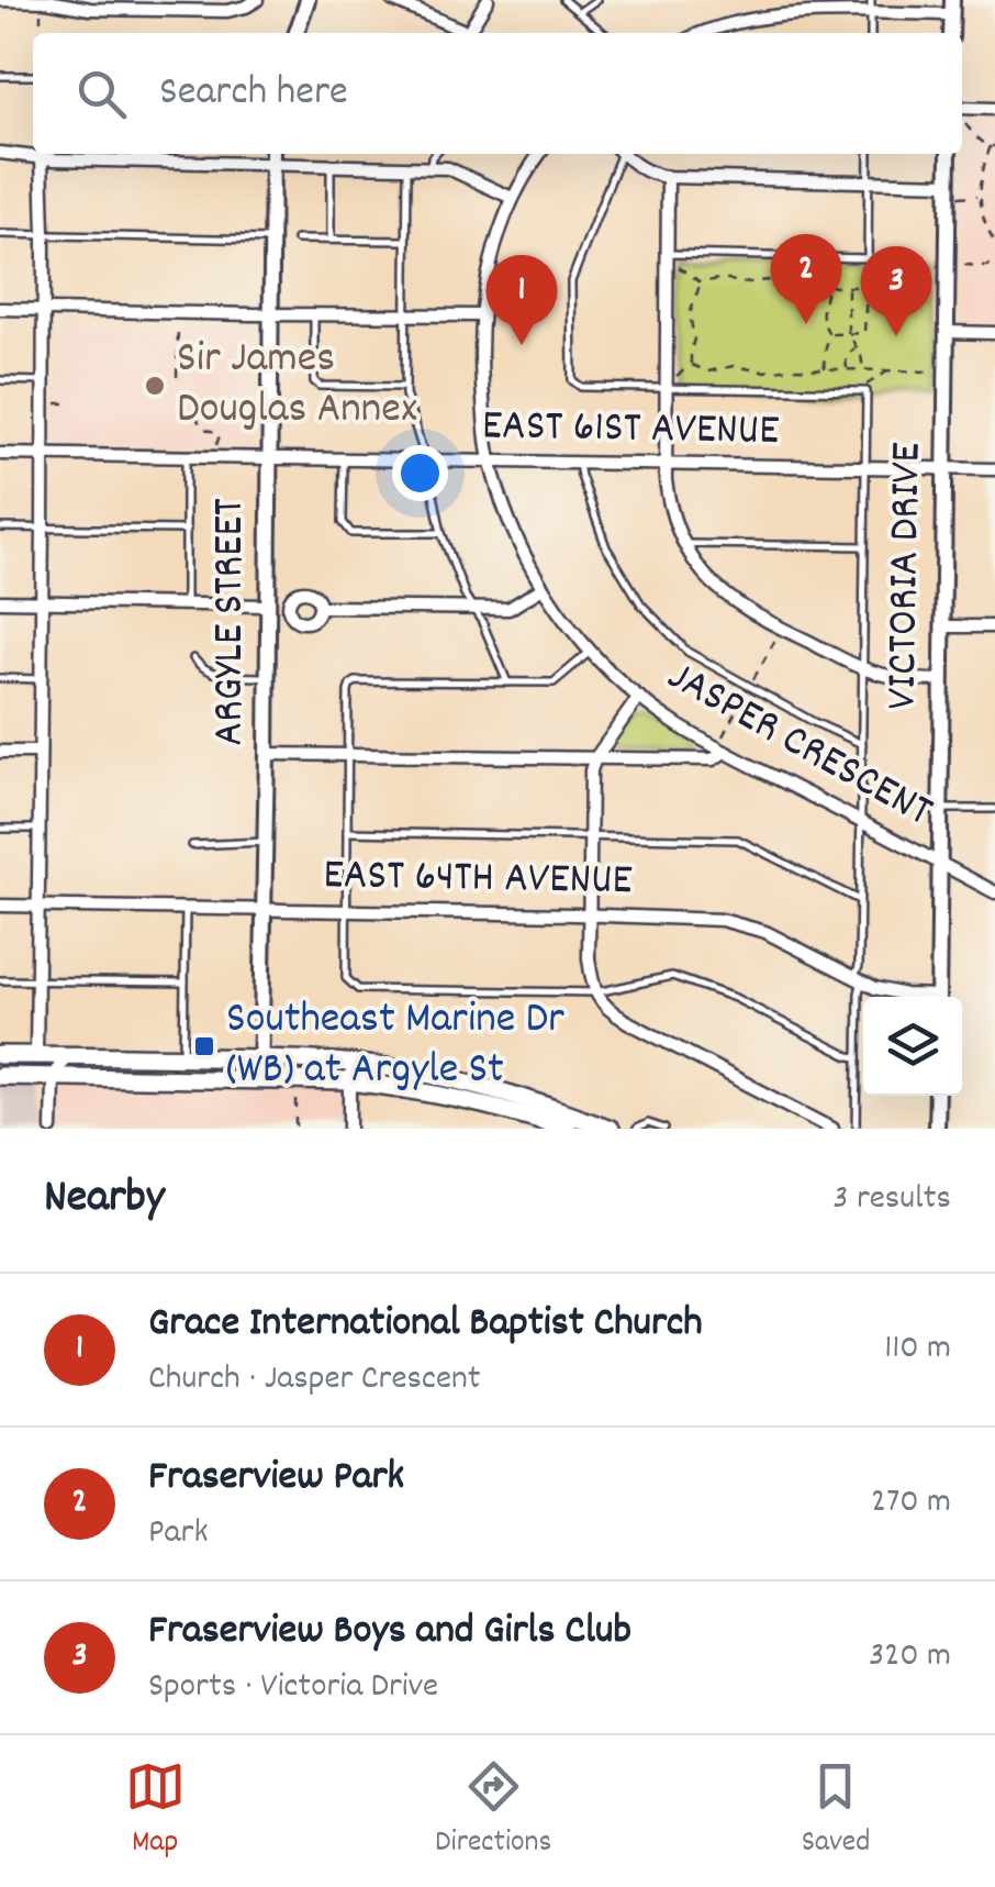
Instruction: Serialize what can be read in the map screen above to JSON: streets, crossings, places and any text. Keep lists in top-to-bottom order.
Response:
{
  "streets": {
    "street": [
      "EAST 61ST AVENUE",
      "VICTORIA DRIVE",
      "ARGYLE STREET",
      "JASPER CRESCENT",
      "EAST 64TH AVENUE"
    ]
  },
  "crossings": [
    ["EAST 61ST AVENUE", "VICTORIA DRIVE"],
    ["EAST 61ST AVENUE", "ARGYLE STREET"],
    ["EAST 61ST AVENUE", "JASPER CRESCENT"],
    ["VICTORIA DRIVE", "JASPER CRESCENT"],
    ["ARGYLE STREET", "EAST 64TH AVENUE"]
  ],
  "places": {
    "other": ["Sir James Douglas Annex"],
    "transit": ["Southeast Marine Dr (WB) at Argyle St"]
  },
  "page": {
    "search": "Search here",
    "pins": ["2", "3", "1"],
    "heading": ["Nearby", "3 results"],
    "list": [
      {
        "mark": "1",
        "name": "Grace International Baptist Church",
        "note": "Church · Jasper Crescent",
        "value": "110 m"
      },
      {
        "mark": "2",
        "name": "Fraserview Park",
        "note": "Park",
        "value": "270 m"
      },
      {
        "mark": "3",
        "name": "Fraserview Boys and Girls Club",
        "note": "Sports · Victoria Drive",
        "value": "320 m"
      }
    ],
    "nav": ["Map", "Directions", "Saved"]
  }
}
